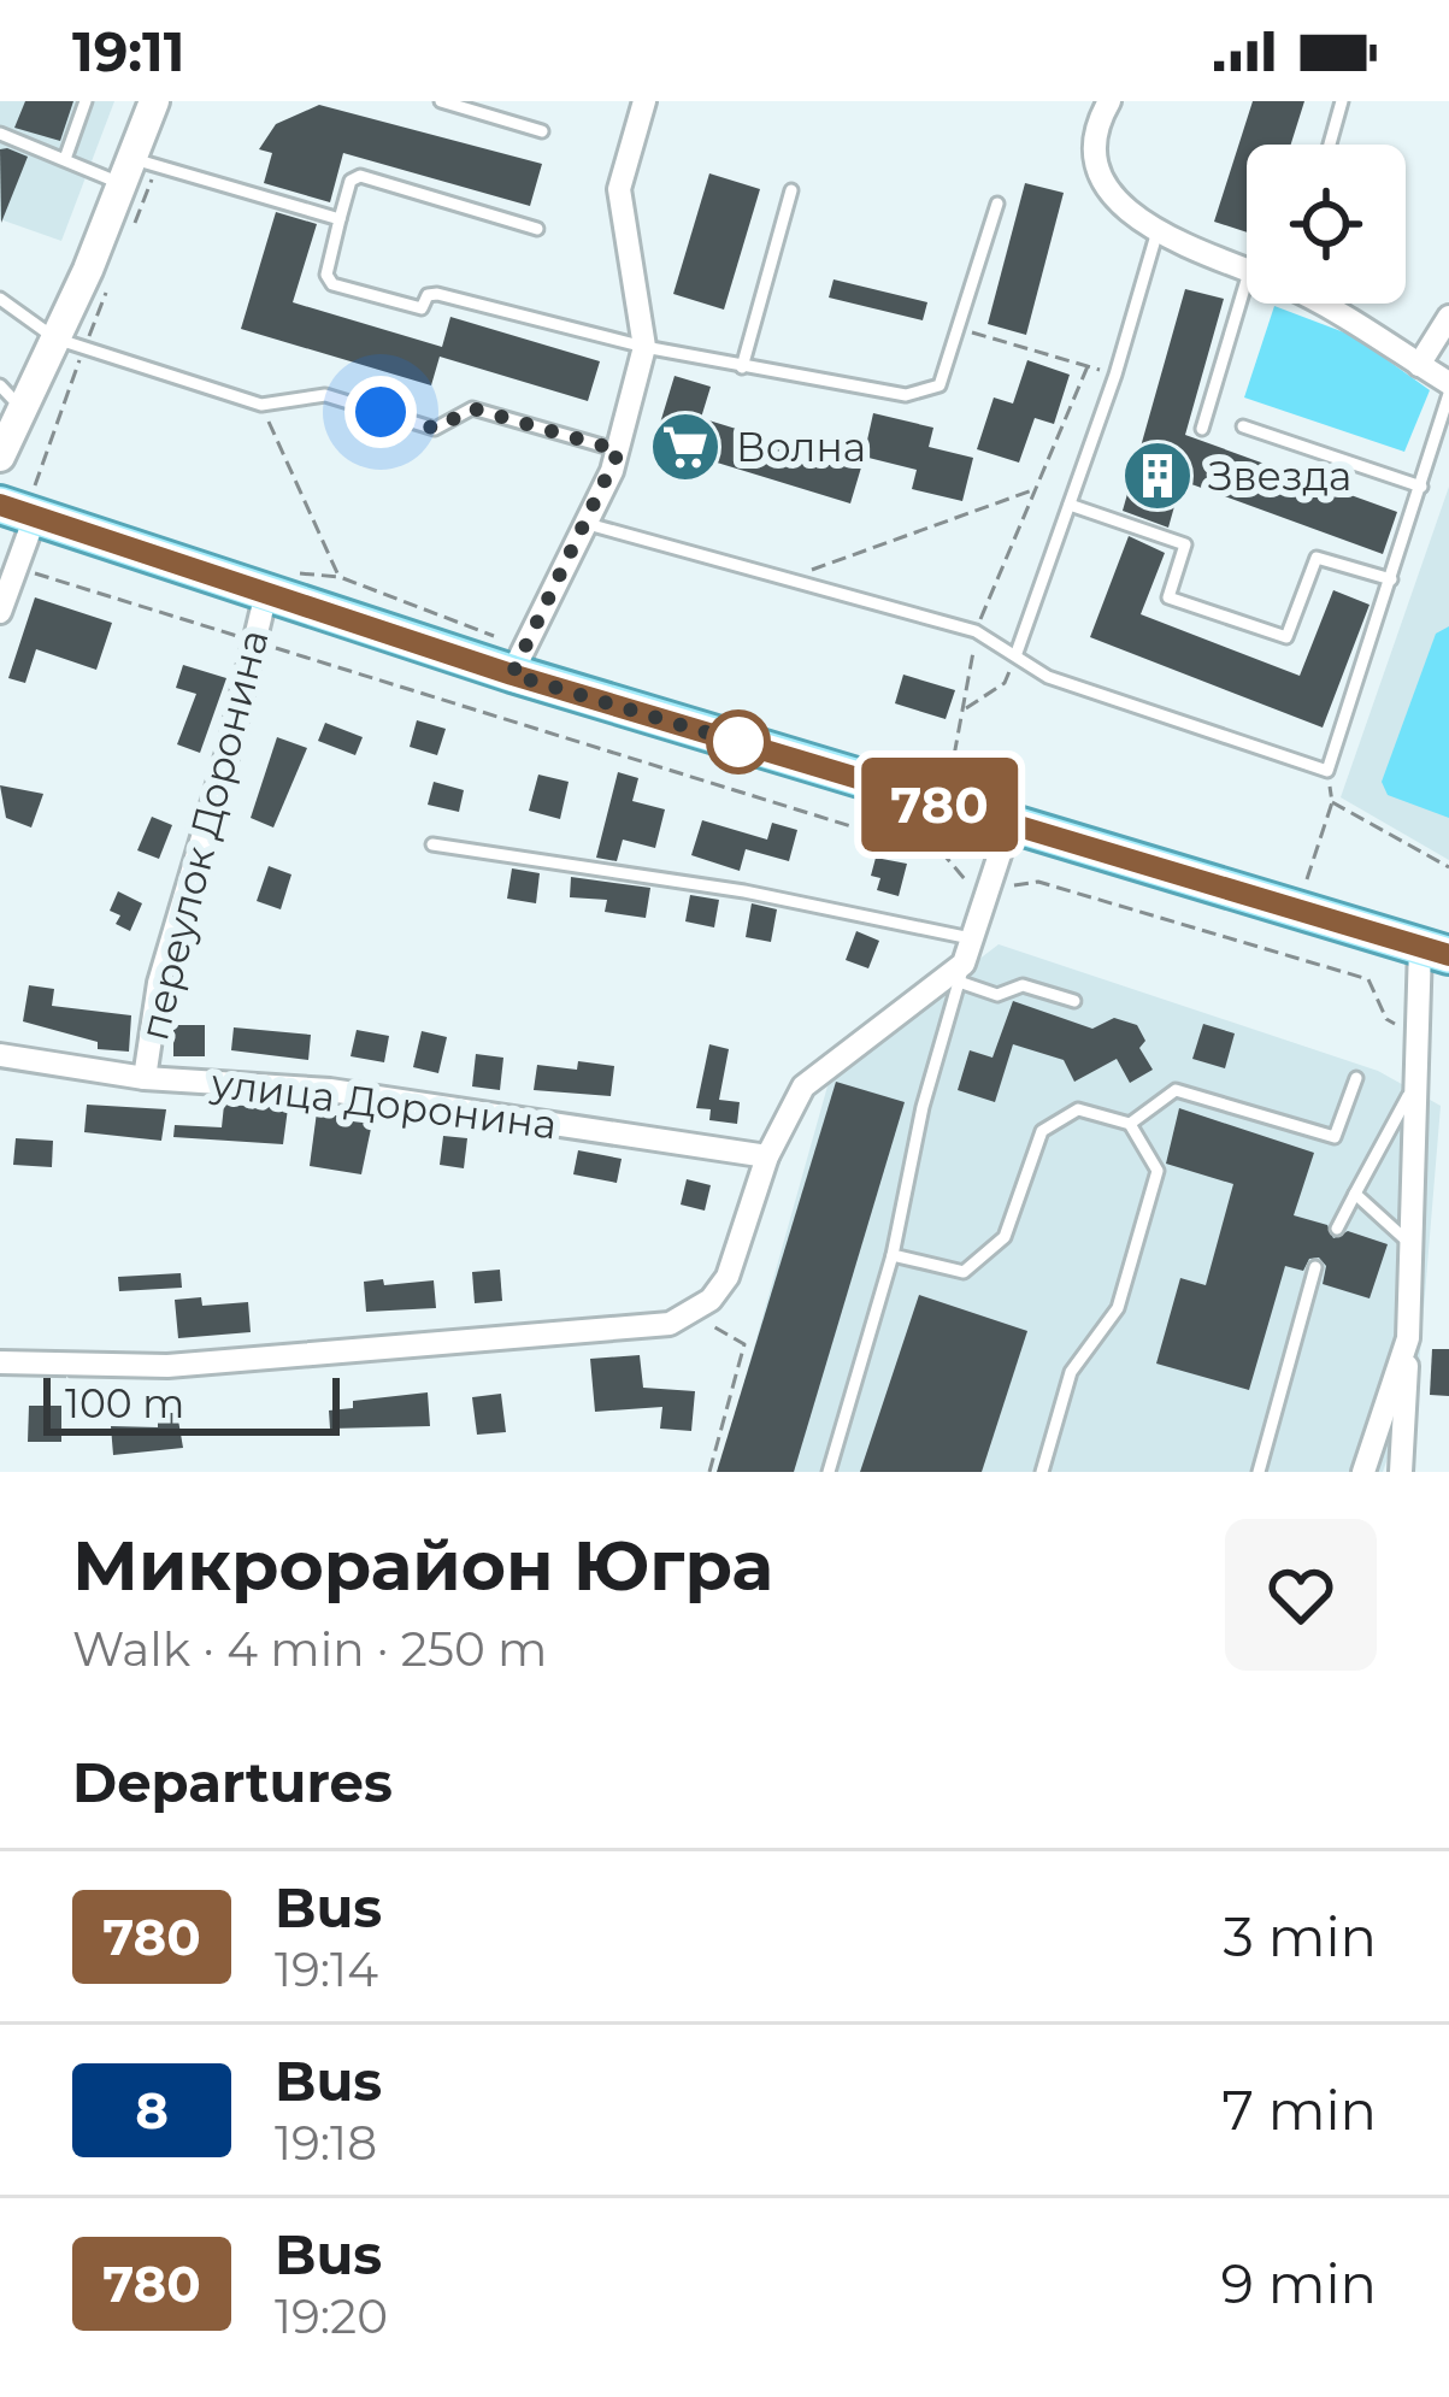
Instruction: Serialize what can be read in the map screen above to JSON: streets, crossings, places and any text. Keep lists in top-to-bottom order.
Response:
{
  "streets": {
    "street": ["переулок Доронина", "улица Доронина"]
  },
  "crossings": [
    ["переулок Доронина", "улица Доронина"]
  ],
  "places": {
    "supermarket": ["Волна"],
    "building": ["Звезда"]
  },
  "lines": ["bus line 780"],
  "scale_bar": "100 m",
  "page": {
    "status": "19:11",
    "on_map": "780",
    "scale": "100 m",
    "heading": [
      ["Микрорайон Югра", "Walk · 4 min · 250 m"],
      "Departures"
    ],
    "list": [
      {
        "mark": "780",
        "name": "Bus",
        "note": "19:14",
        "value": "3 min"
      },
      {
        "mark": "8",
        "name": "Bus",
        "note": "19:18",
        "value": "7 min"
      },
      {
        "mark": "780",
        "name": "Bus",
        "note": "19:20",
        "value": "9 min"
      }
    ]
  }
}
